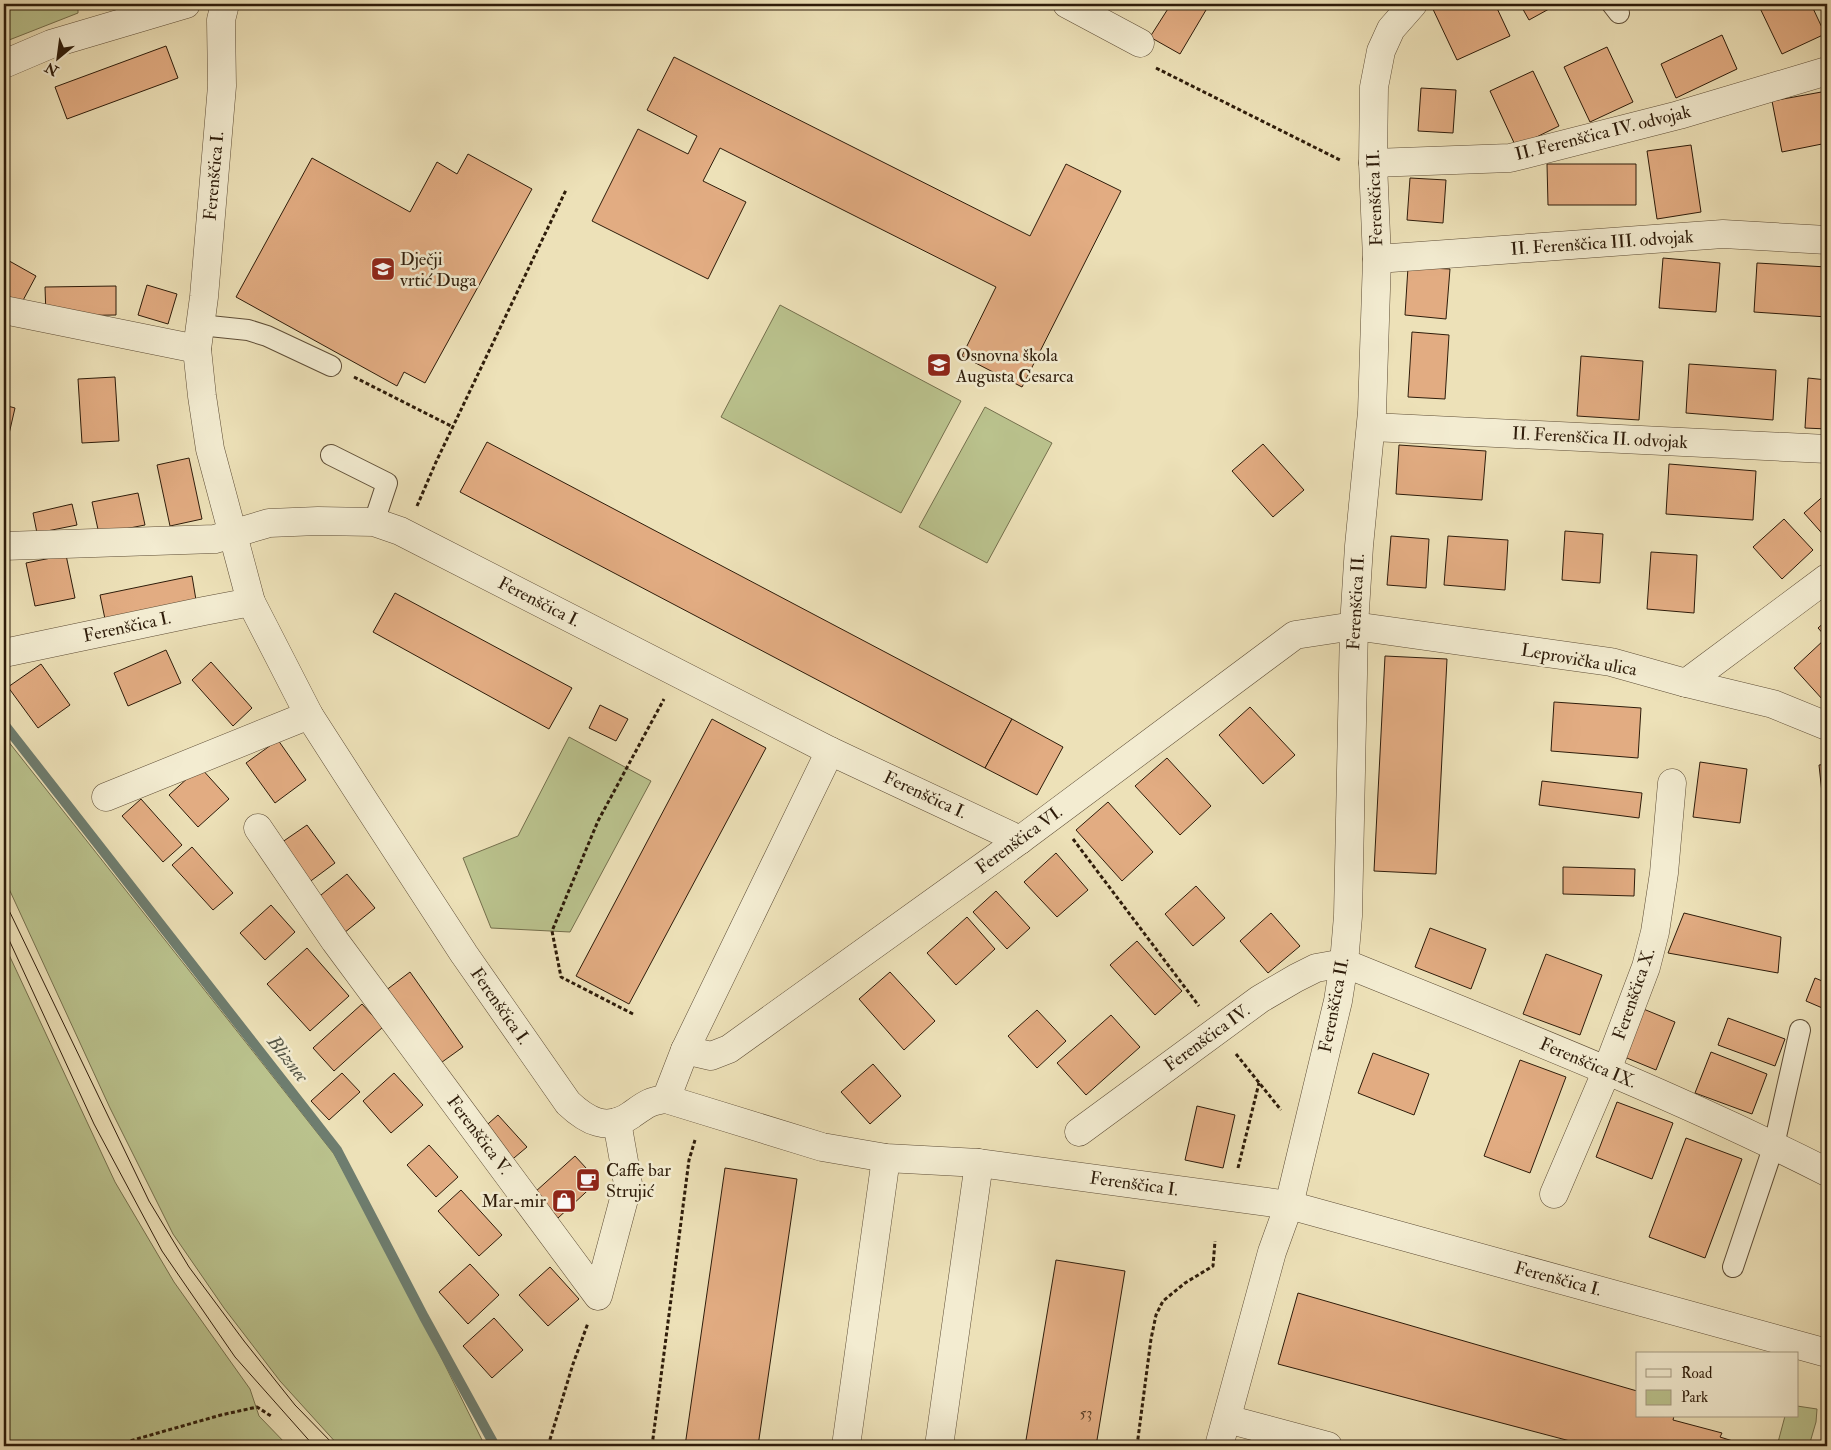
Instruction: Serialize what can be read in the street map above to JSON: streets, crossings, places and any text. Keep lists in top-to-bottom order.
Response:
{
  "streets": {
    "street": [
      "II. Ferenščica IV. odvojak",
      "Ferenščica I.",
      "Ferenščica II.",
      "II. Ferenščica III. odvojak",
      "II. Ferenščica II. odvojak",
      "Leprovička ulica",
      "Ferenščica VI.",
      "Ferenščica X.",
      "Ferenščica IV.",
      "Ferenščica IX.",
      "Ferenščica V."
    ]
  },
  "crossings": [
    ["II. Ferenščica IV. odvojak", "Ferenščica II."],
    ["Ferenščica I.", "Ferenščica II."],
    ["Ferenščica I.", "Ferenščica VI."],
    ["Ferenščica II.", "II. Ferenščica III. odvojak"],
    ["Ferenščica II.", "II. Ferenščica II. odvojak"],
    ["Ferenščica II.", "Leprovička ulica"],
    ["Ferenščica II.", "Ferenščica VI."],
    ["Ferenščica II.", "Ferenščica IV."],
    ["Ferenščica II.", "Ferenščica IX."],
    ["Leprovička ulica", "Ferenščica VI."],
    ["Ferenščica X.", "Ferenščica IX."],
    ["Ferenščica IV.", "Ferenščica IX."]
  ],
  "water": ["Bliznec"],
  "places": {
    "school or university": ["Dječji vrtić Duga", "Osnovna škola Augusta Cesarca"],
    "cafe": ["Caffe bar Strujić"],
    "shop": ["Mar-mir"]
  },
  "house_numbers": ["53"],
  "legend": ["Road", "Park"],
  "north": "bottom left"
}
